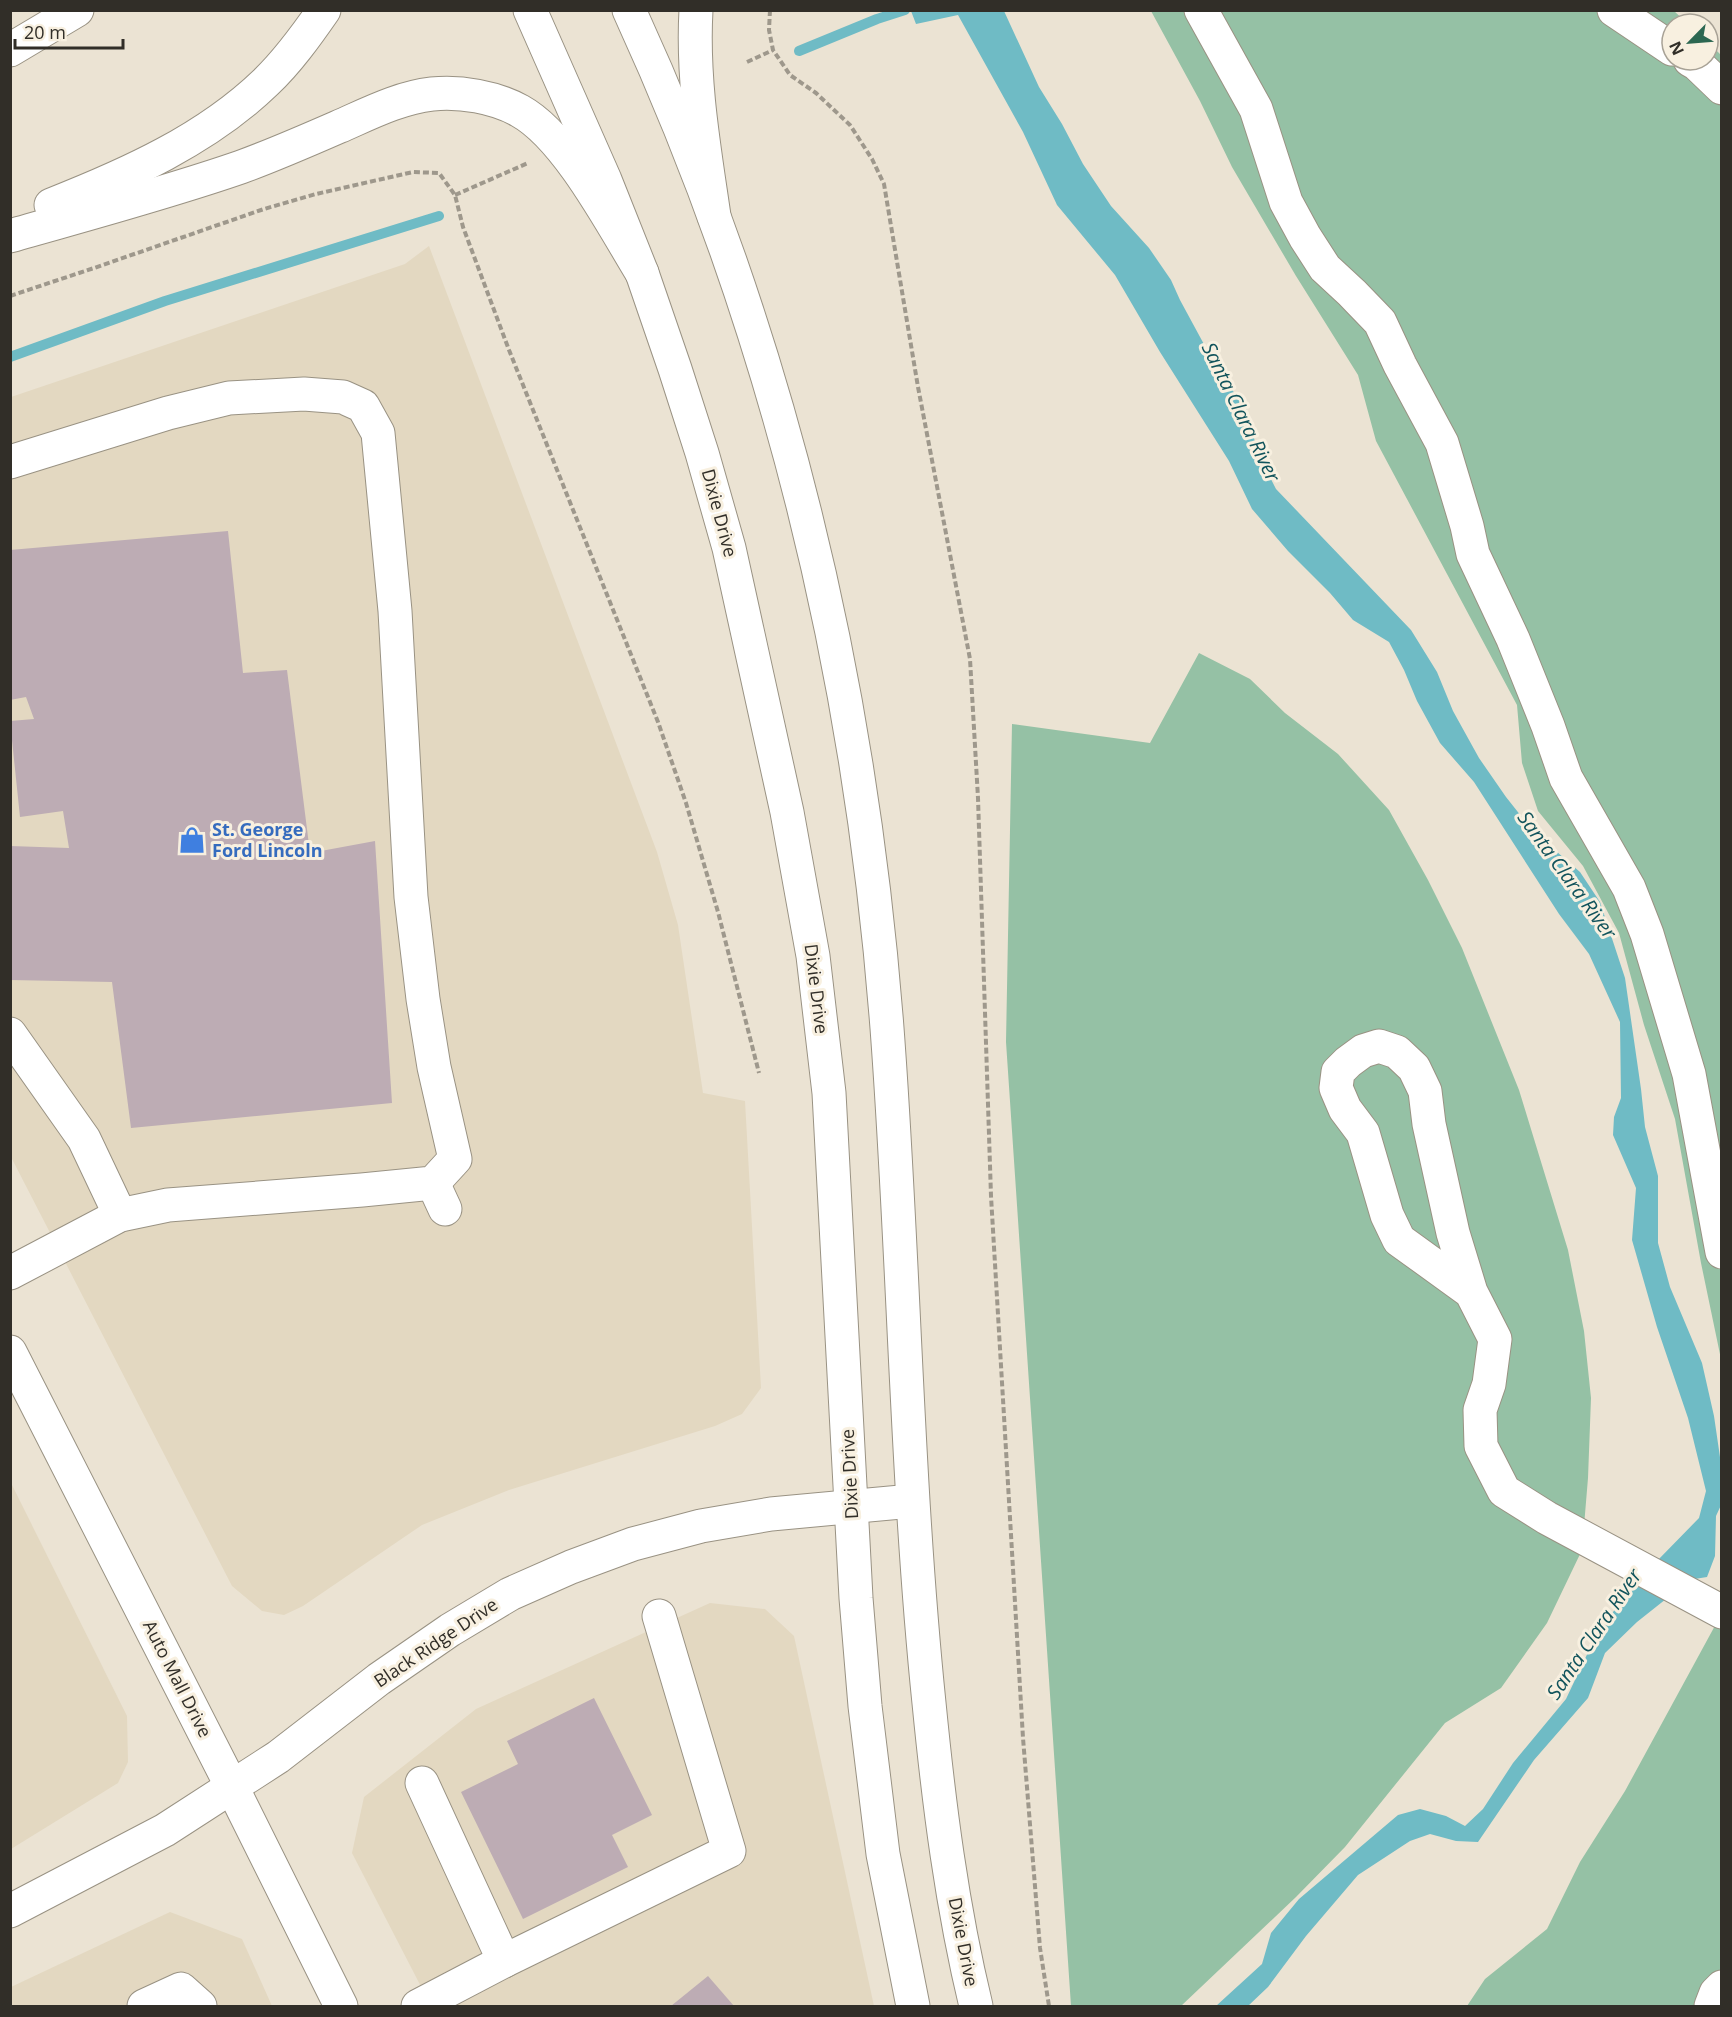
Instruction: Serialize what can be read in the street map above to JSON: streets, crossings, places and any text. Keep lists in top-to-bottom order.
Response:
{
  "streets": {
    "main road": ["Dixie Drive", "Black Ridge Drive", "Auto Mall Drive"]
  },
  "crossings": [
    ["Dixie Drive", "Black Ridge Drive"],
    ["Black Ridge Drive", "Auto Mall Drive"]
  ],
  "water": ["Santa Clara River"],
  "places": {
    "shop": ["St. George Ford Lincoln"]
  },
  "scale_bar": "20 m",
  "north": "bottom left"
}
